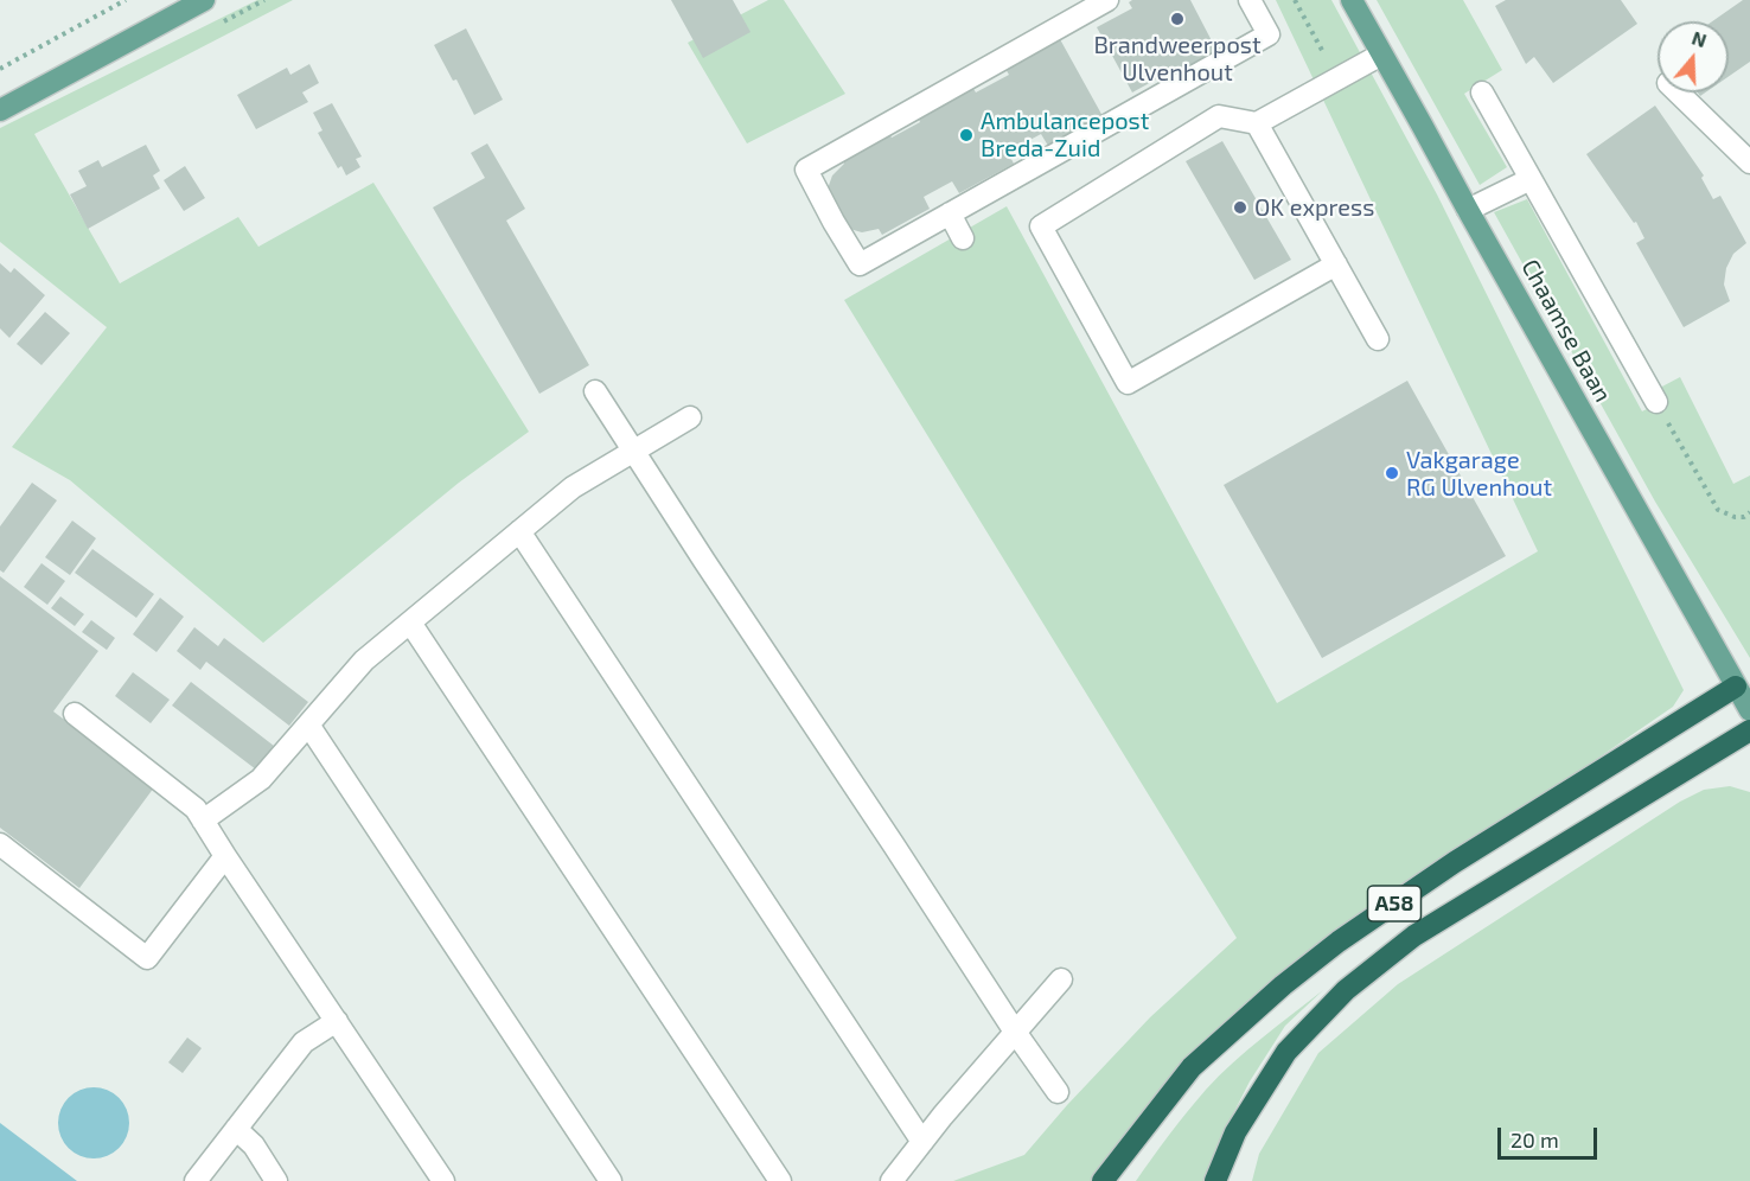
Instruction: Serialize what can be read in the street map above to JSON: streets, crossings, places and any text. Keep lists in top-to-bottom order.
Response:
{
  "streets": {
    "highway": ["A58"],
    "main road": ["Chaamse Baan"]
  },
  "crossings": [
    ["Chaamse Baan", "A58"]
  ],
  "places": [
    "Brandweerpost Ulvenhout",
    "Ambulancepost Breda-Zuid",
    "OK express",
    "Vakgarage RG Ulvenhout"
  ],
  "scale_bar": "20 m",
  "north": "top"
}
